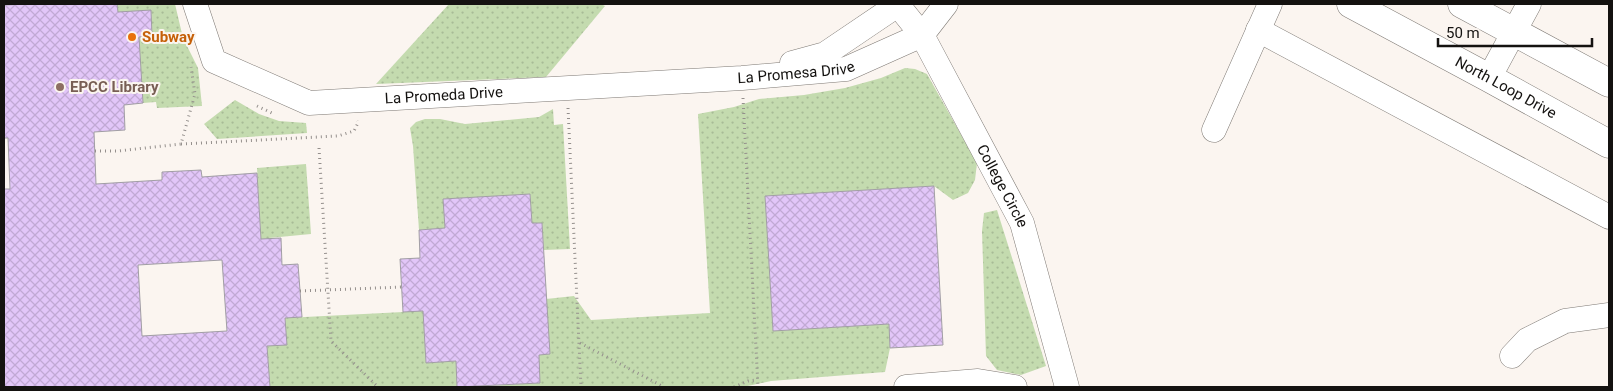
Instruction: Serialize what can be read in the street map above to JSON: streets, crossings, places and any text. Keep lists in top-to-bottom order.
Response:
{
  "streets": {
    "main road": ["North Loop Drive"],
    "street": ["La Promesa Drive", "La Promeda Drive", "College Circle"]
  },
  "crossings": [
    ["La Promesa Drive", "La Promeda Drive"],
    ["La Promesa Drive", "College Circle"]
  ],
  "places": ["Subway", "EPCC Library"],
  "scale_bar": "50 m"
}
